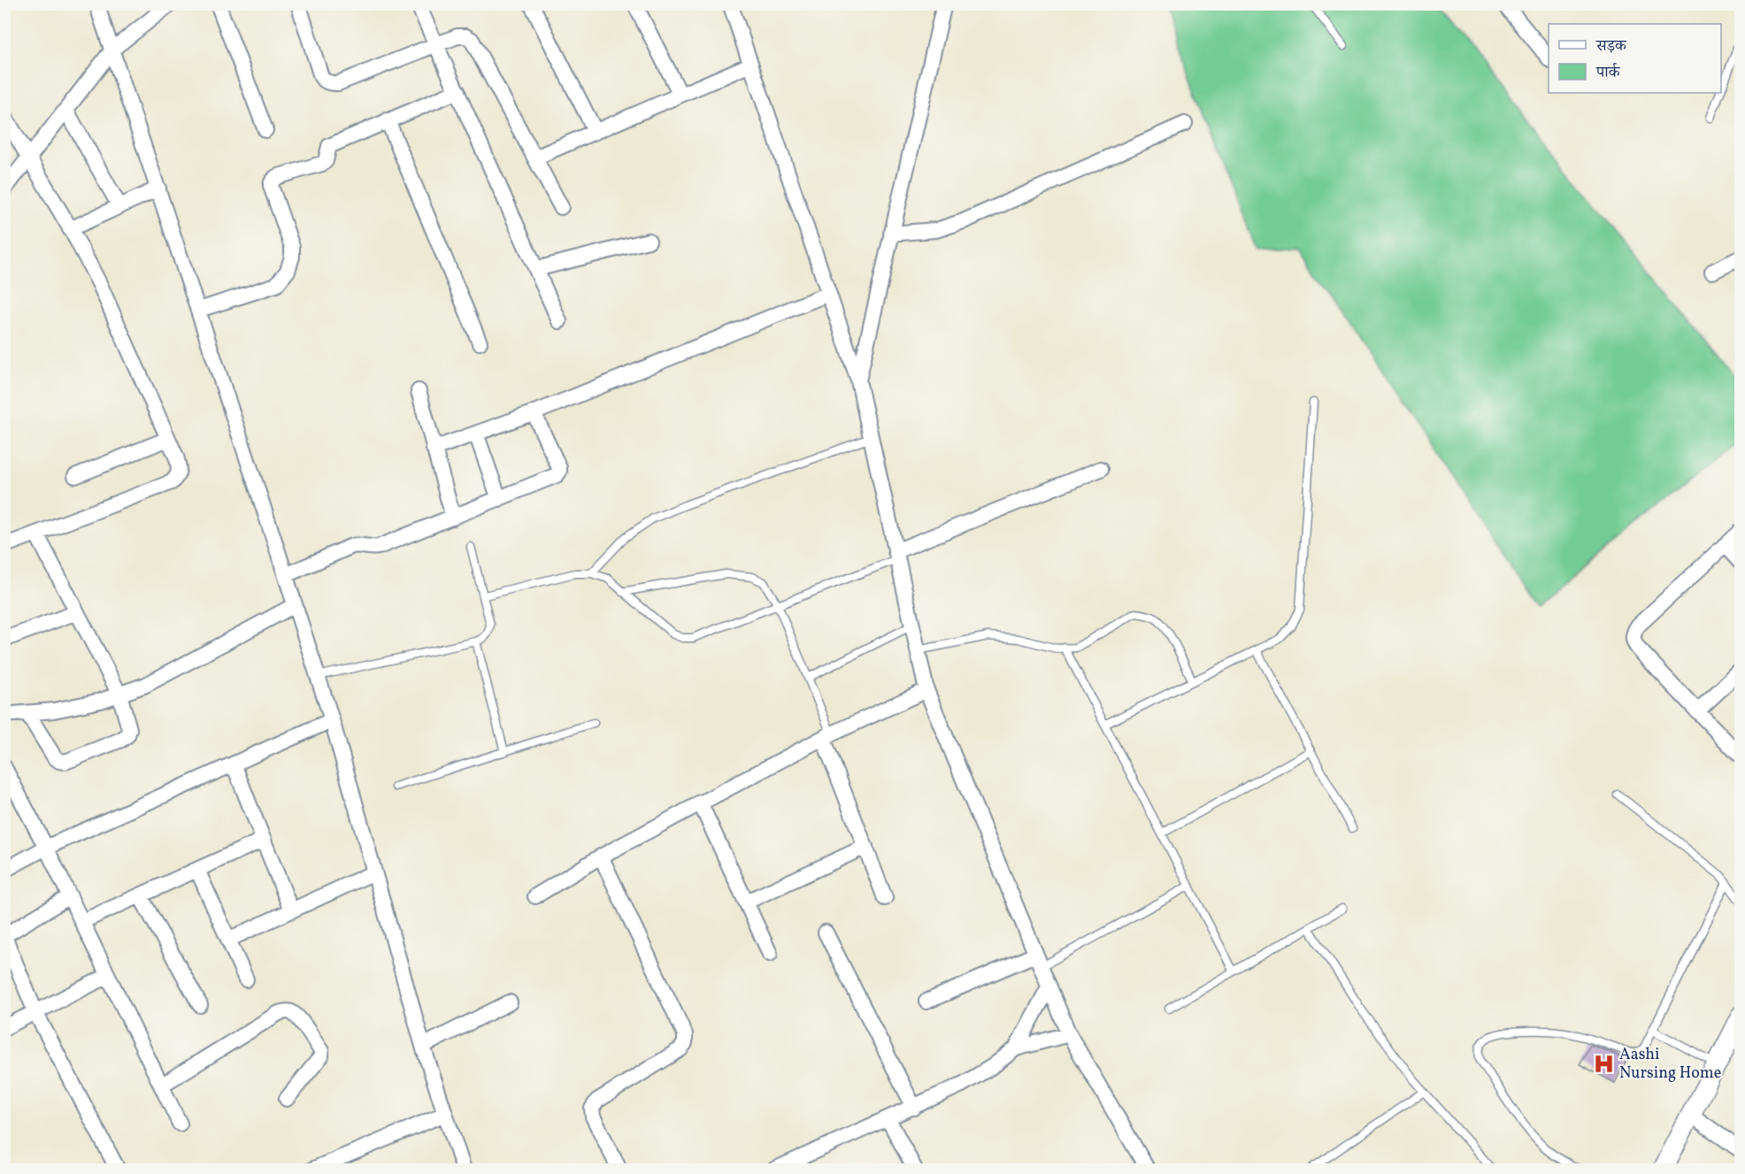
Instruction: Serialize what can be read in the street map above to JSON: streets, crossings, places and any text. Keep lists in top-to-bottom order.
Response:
{
  "places": {
    "hospital": ["Aashi Nursing Home"]
  },
  "legend": ["सड़क", "पार्क"]
}
